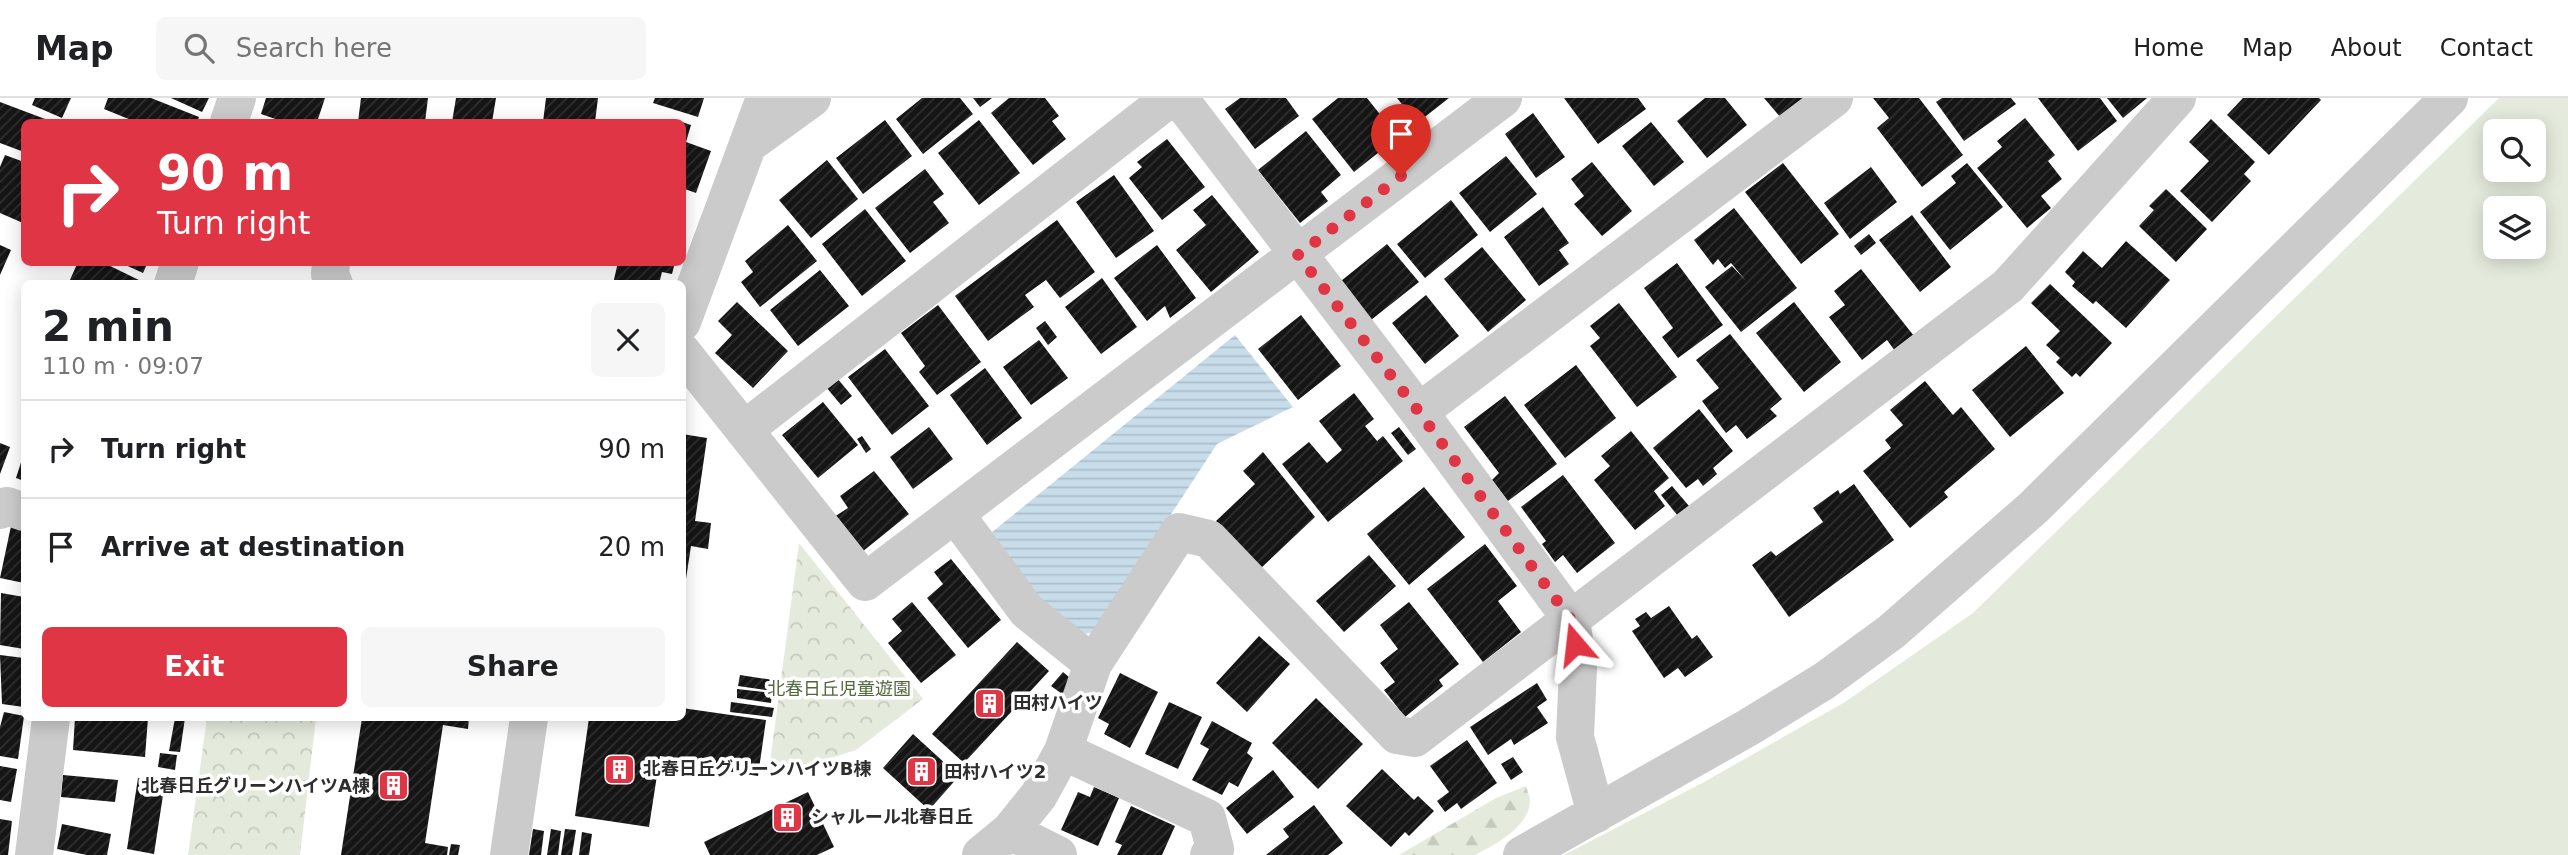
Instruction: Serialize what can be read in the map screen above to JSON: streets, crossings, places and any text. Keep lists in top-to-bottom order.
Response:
{
  "parks": ["北春日丘児童遊園"],
  "places": {
    "building": [
      "田村ハイツ",
      "北春日丘グリーンハイツB棟",
      "田村ハイツ2",
      "北春日丘グリーンハイツA棟",
      "シャルール北春日丘"
    ]
  },
  "page": {
    "header": "Map",
    "search": "Search here",
    "nav": [
      "Home",
      "Map",
      "About",
      "Contact"
    ],
    "turn": ["90 m", "Turn right"],
    "heading": ["2 min", "110 m · 09:07"],
    "list": [
      {
        "name": "Turn right",
        "value": "90 m"
      },
      {
        "name": "Arrive at destination",
        "value": "20 m"
      }
    ],
    "buttons": ["Exit", "Share"]
  }
}
